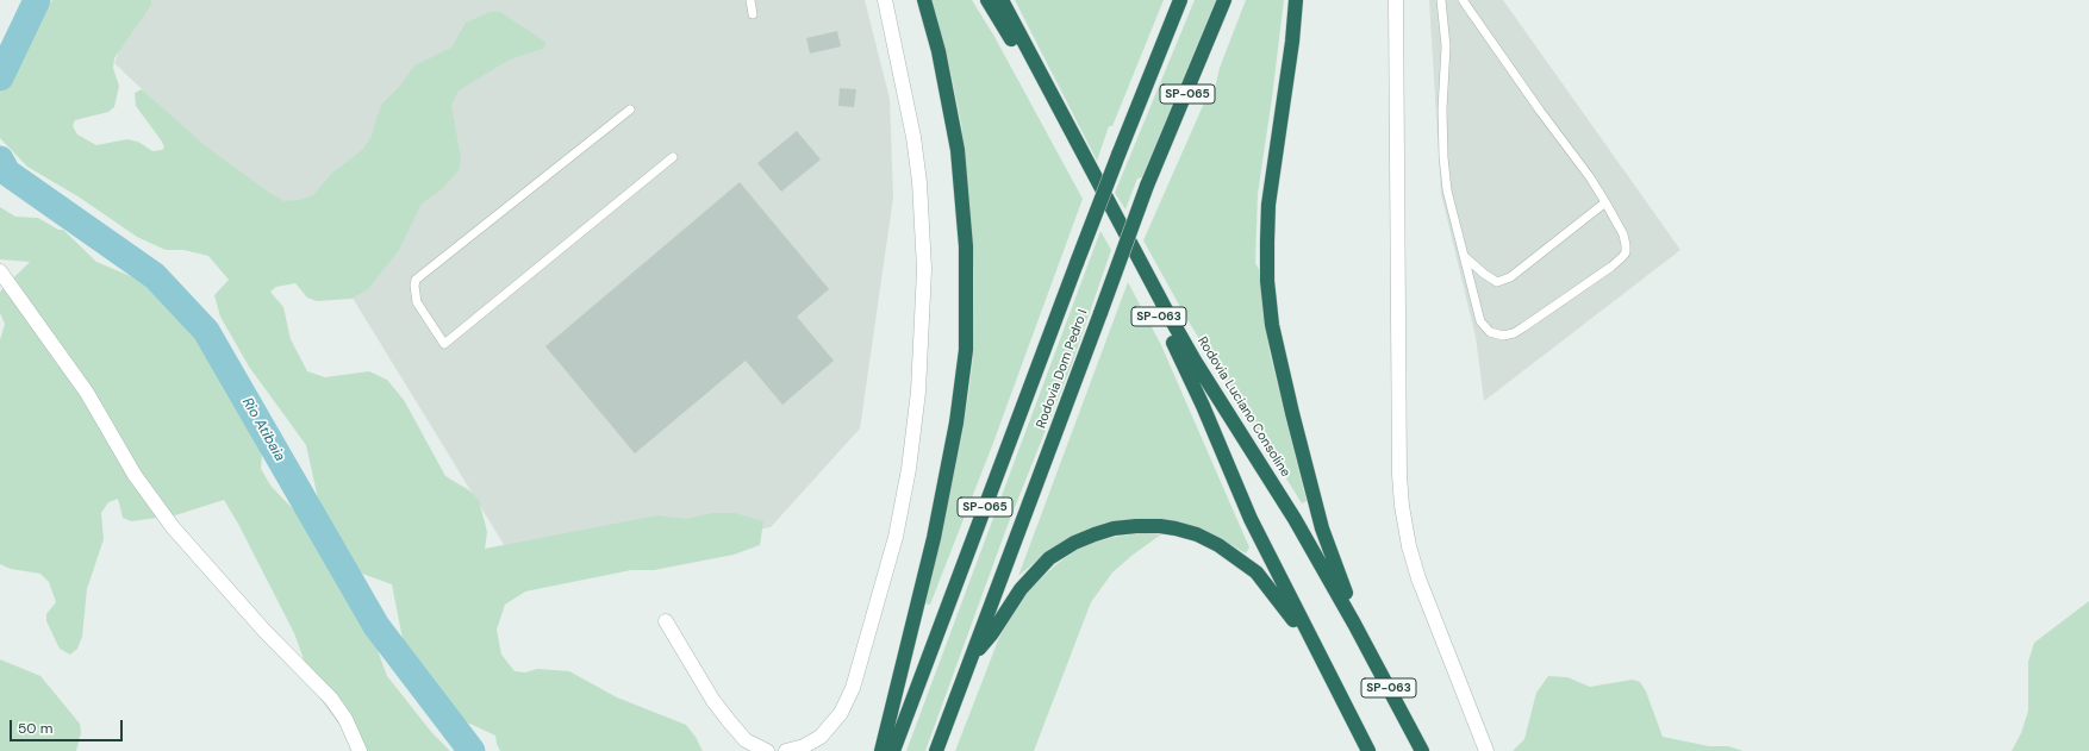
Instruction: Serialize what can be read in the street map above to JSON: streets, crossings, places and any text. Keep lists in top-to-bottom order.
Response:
{
  "streets": {
    "highway": [
      "SP-065",
      "SP-063",
      "Rodovia Dom Pedro I",
      "Rodovia Luciano Consoline"
    ]
  },
  "water": ["Rio Atibaia"],
  "scale_bar": "50 m"
}
